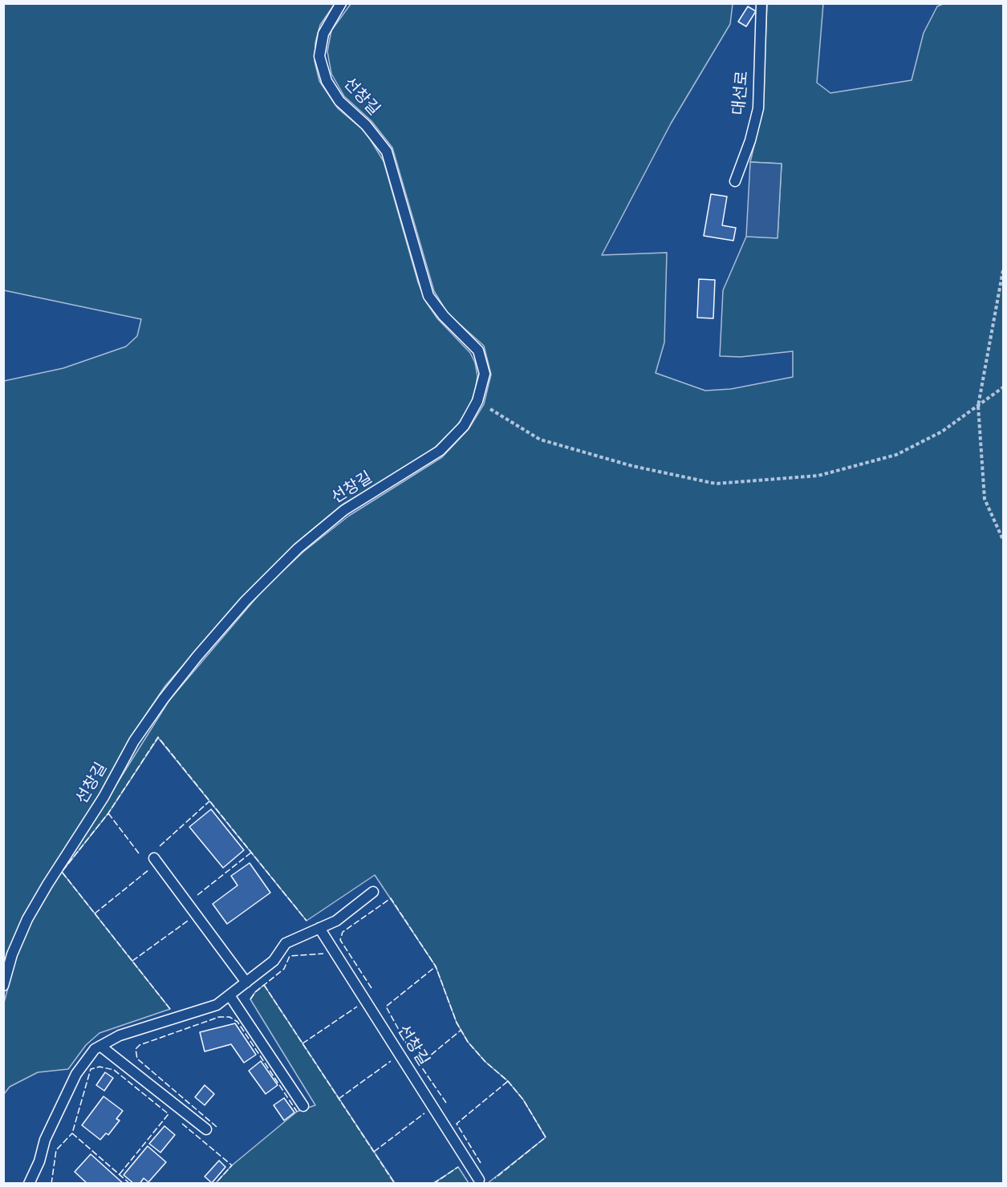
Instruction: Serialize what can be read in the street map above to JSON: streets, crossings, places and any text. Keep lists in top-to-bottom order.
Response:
{
  "streets": {
    "lane": ["대선로", "선창길"]
  }
}
